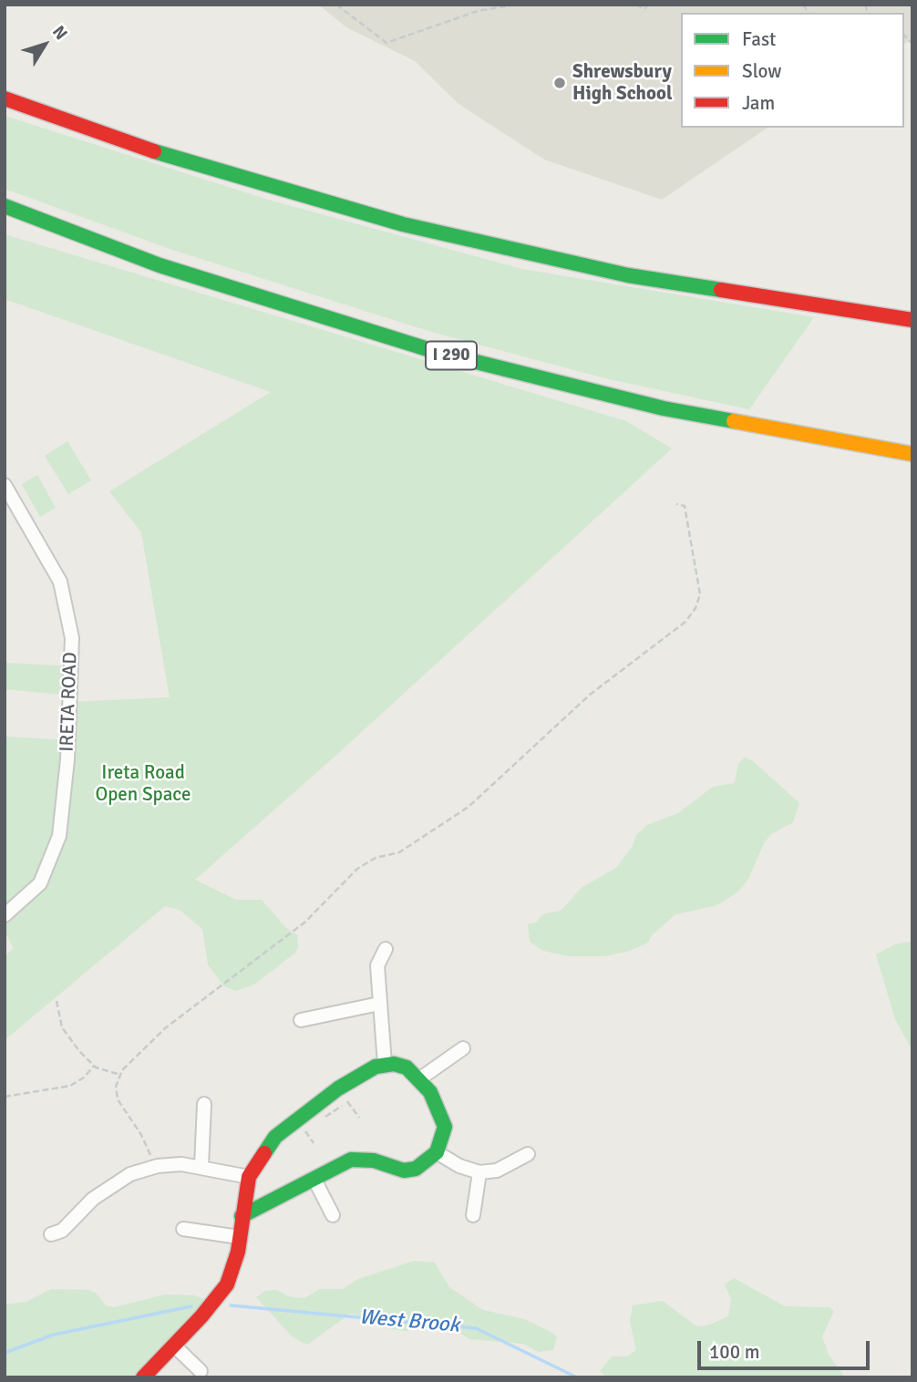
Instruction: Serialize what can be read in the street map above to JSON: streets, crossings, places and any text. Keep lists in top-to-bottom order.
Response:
{
  "streets": {
    "main road": ["I 290"],
    "street": ["IRETA ROAD"]
  },
  "water": ["West Brook"],
  "parks": ["Ireta Road Open Space"],
  "places": ["Shrewsbury High School"],
  "legend": ["Fast", "Slow", "Jam"],
  "scale_bar": "100 m",
  "north": "top right"
}
